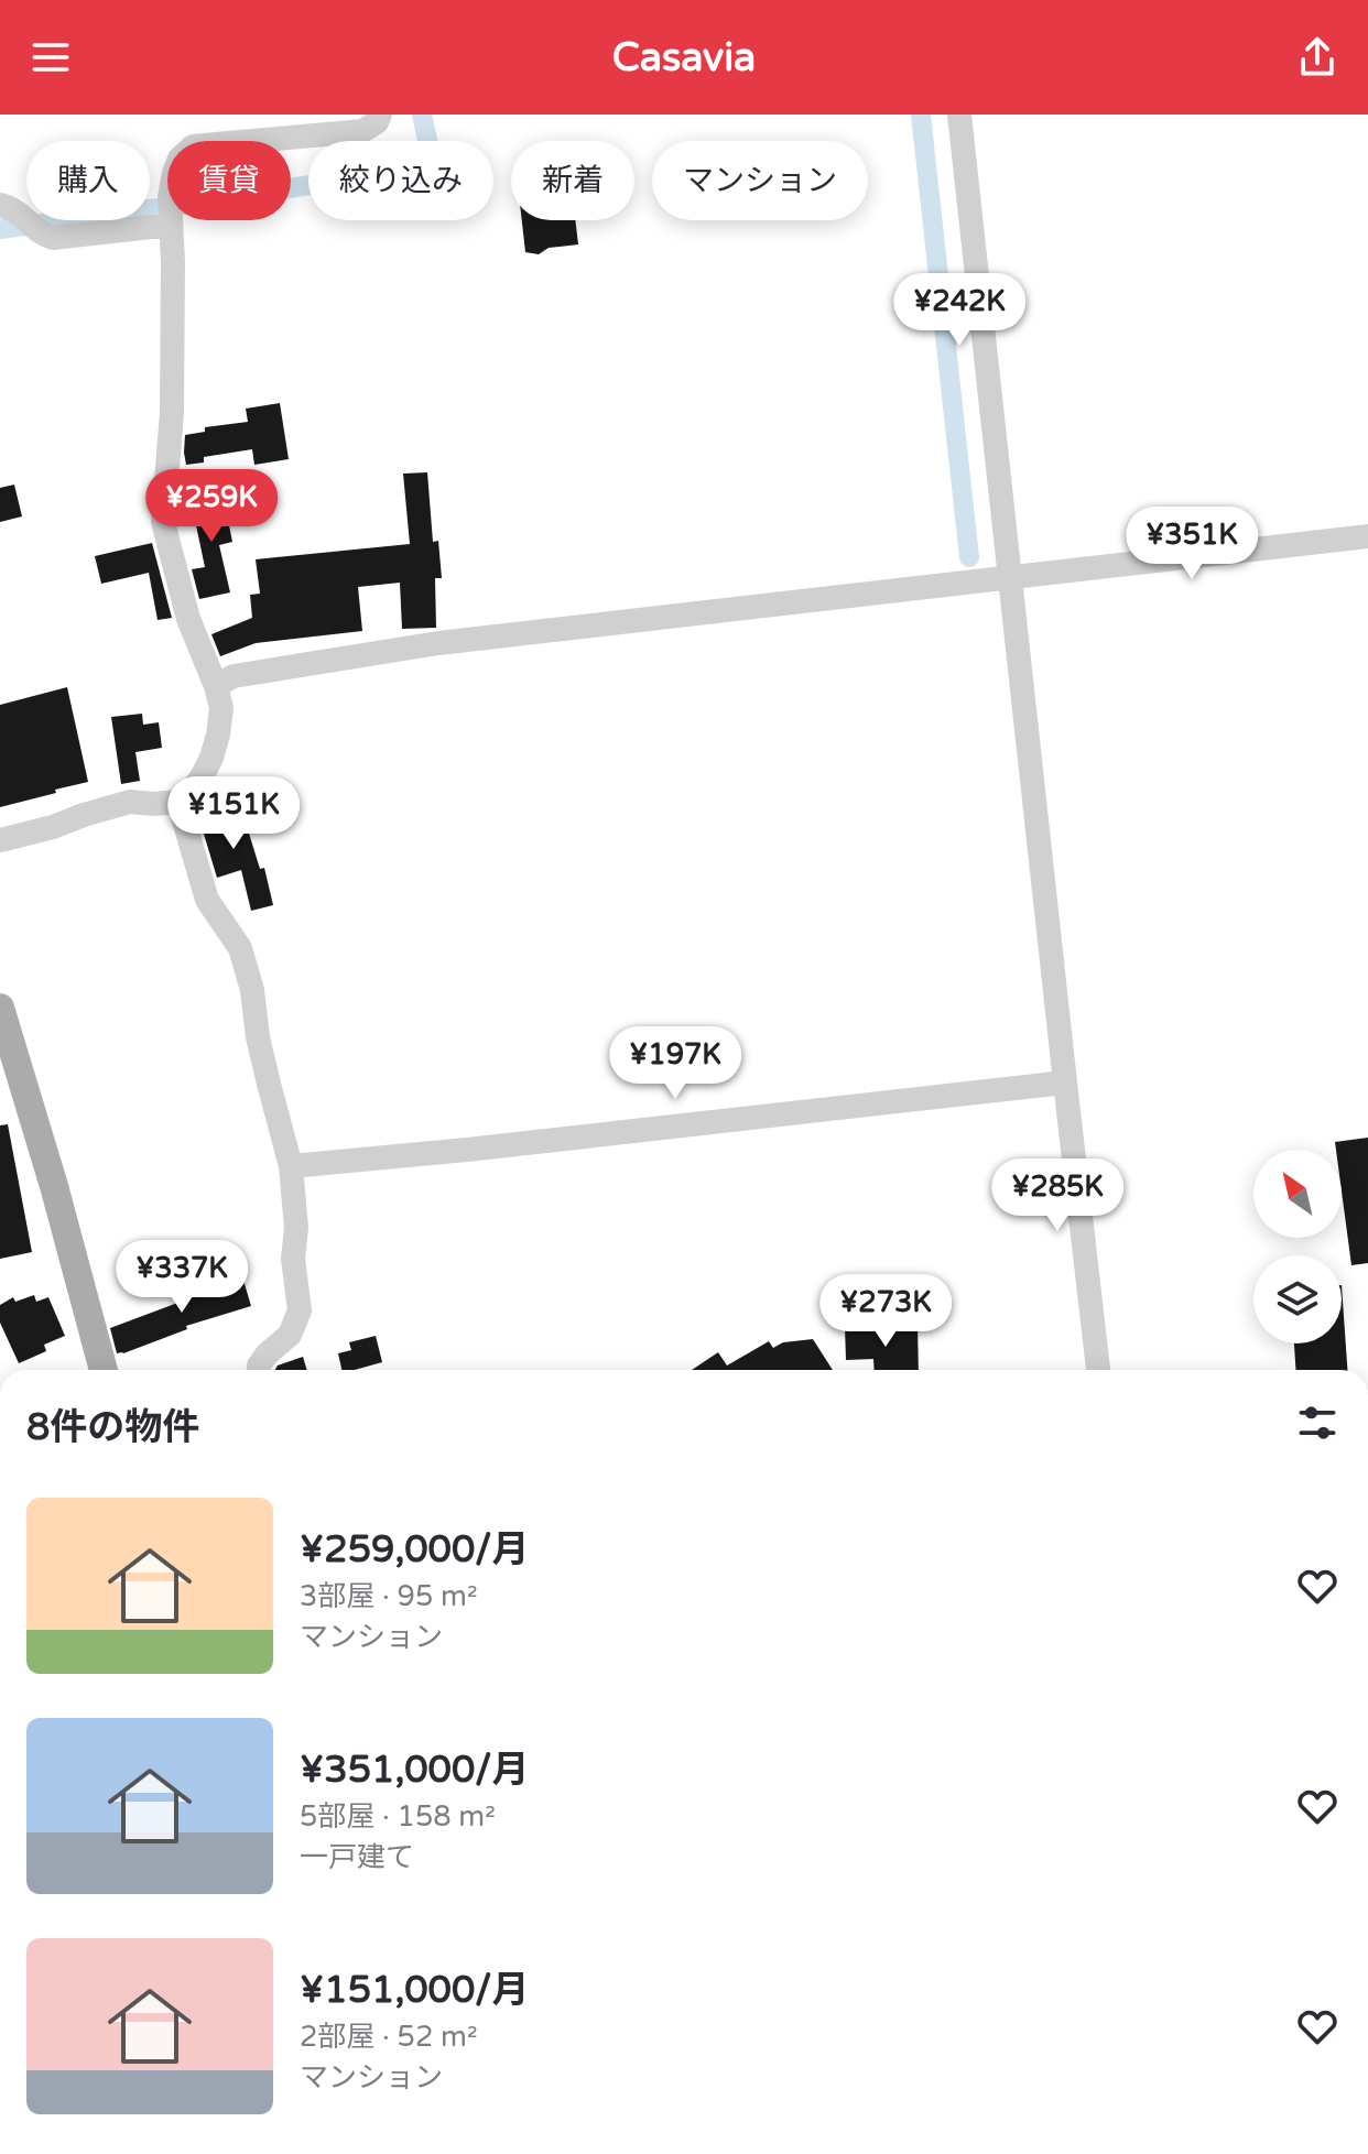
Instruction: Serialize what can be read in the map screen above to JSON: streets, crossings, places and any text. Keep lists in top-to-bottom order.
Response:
{
  "north": "top left",
  "page": {
    "header": "Casavia",
    "chip": [
      "購入",
      "賃貸",
      "絞り込み",
      "新着",
      "マンション"
    ],
    "price": [
      "¥242K",
      "¥259K",
      "¥351K",
      "¥151K",
      "¥197K",
      "¥285K",
      "¥337K",
      "¥273K"
    ],
    "heading": "8件の物件",
    "list": [
      {
        "name": "¥259,000/月",
        "note": "3部屋 · 95 m² · マンション"
      },
      {
        "name": "¥351,000/月",
        "note": "5部屋 · 158 m² · 一戸建て"
      },
      {
        "name": "¥151,000/月",
        "note": "2部屋 · 52 m² · マンション"
      }
    ]
  }
}
